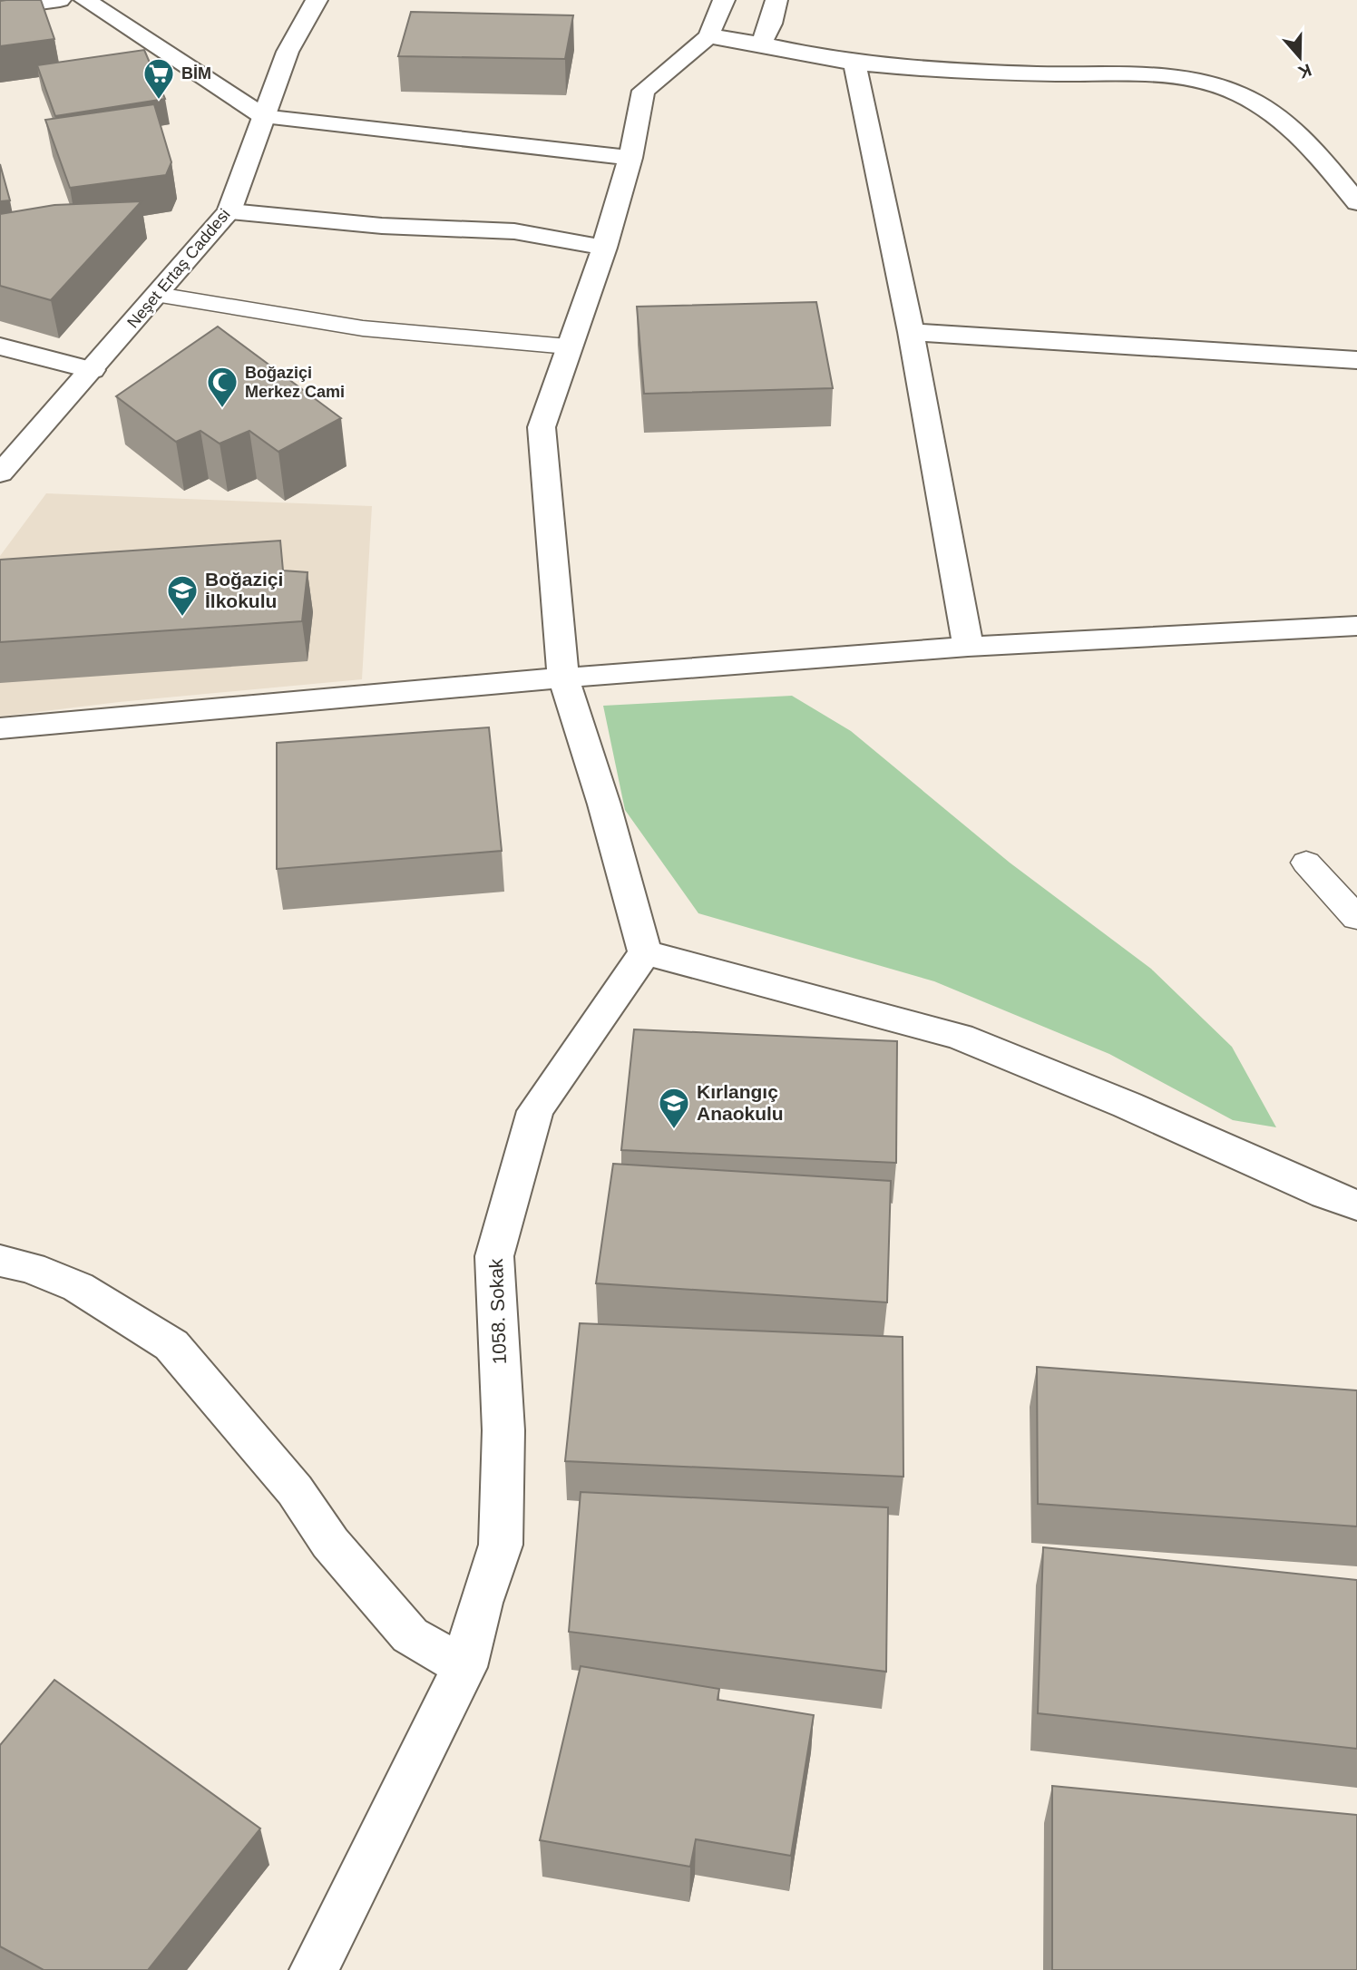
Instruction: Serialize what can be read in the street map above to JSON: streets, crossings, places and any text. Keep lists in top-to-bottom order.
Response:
{
  "streets": {
    "street": ["Neşet Ertaş Caddesi", "1058. Sokak"]
  },
  "places": {
    "supermarket": ["BİM"],
    "mosque": ["Boğaziçi Merkez Cami"],
    "school or university": ["Boğaziçi İlkokulu", "Kırlangıç Anaokulu"]
  },
  "north": "bottom"
}
